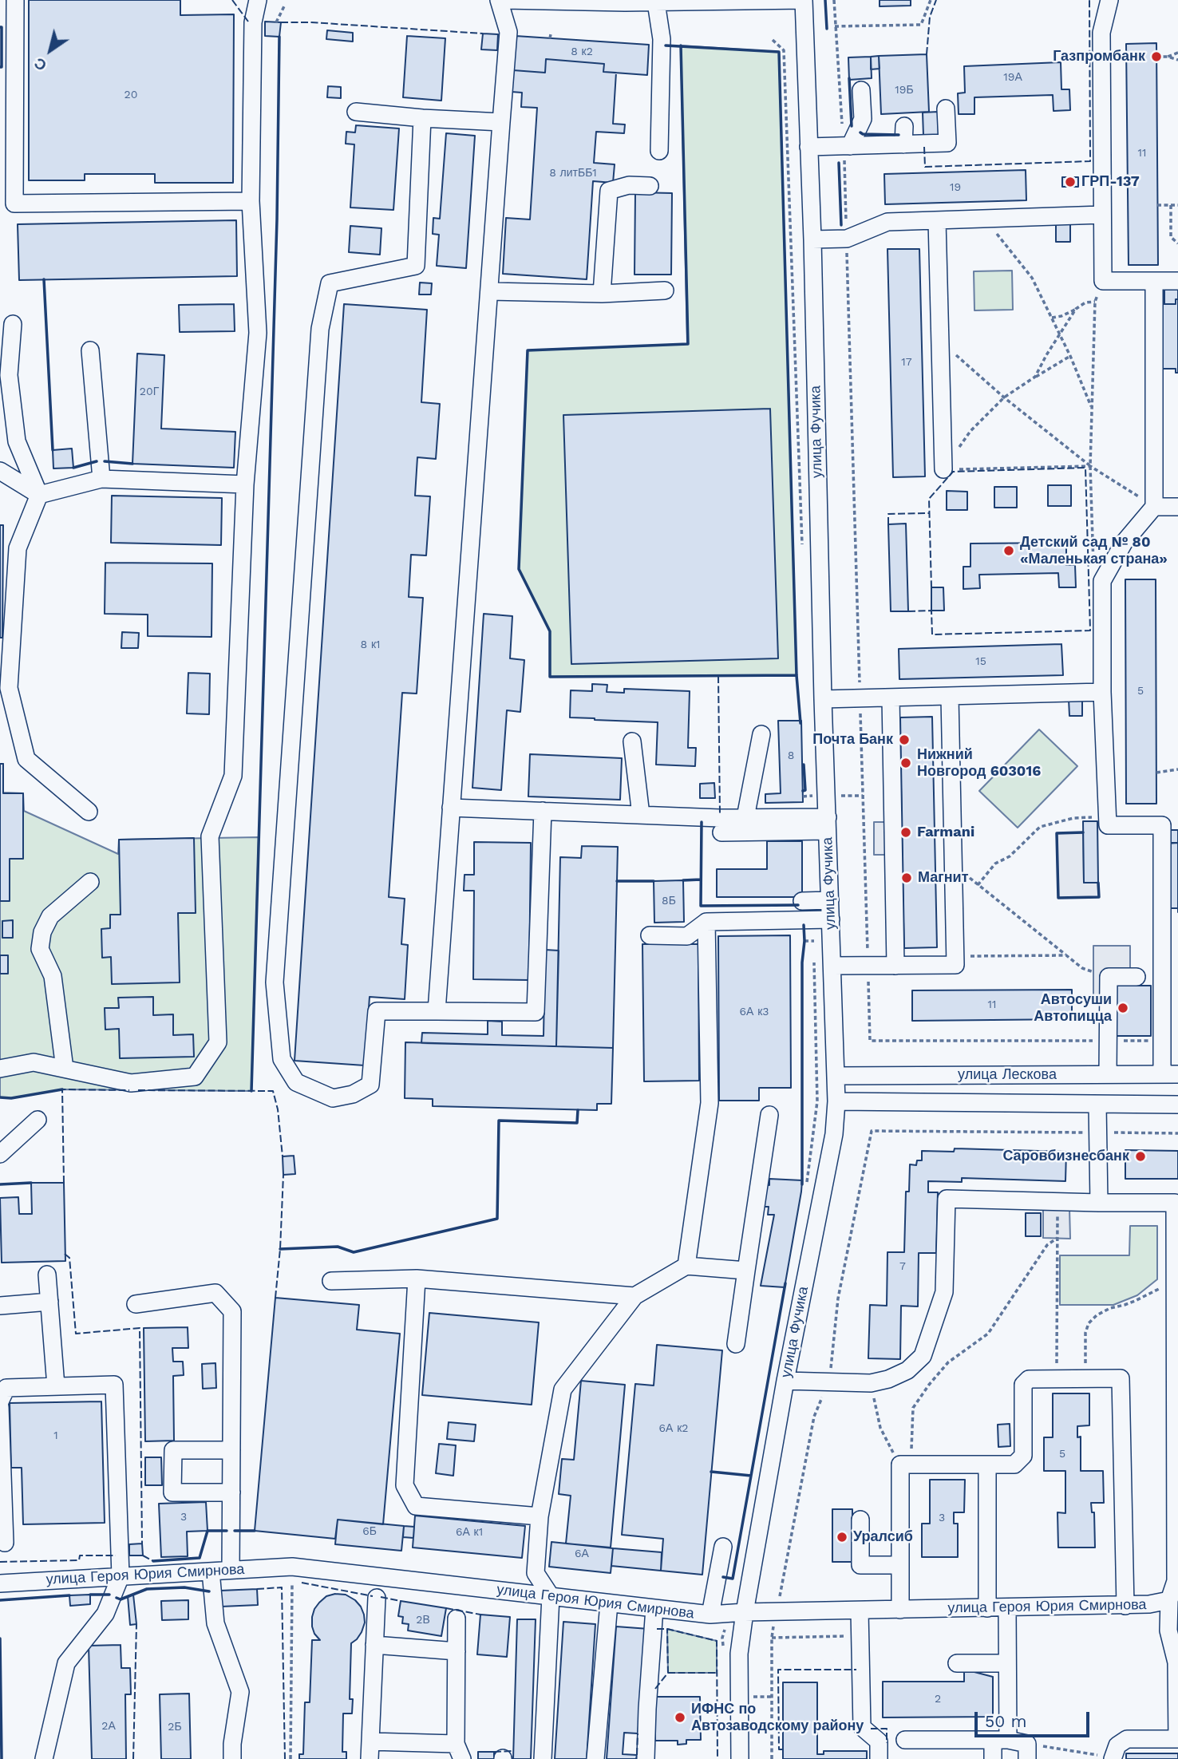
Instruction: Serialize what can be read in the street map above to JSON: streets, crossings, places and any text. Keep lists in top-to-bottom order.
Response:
{
  "streets": {
    "street": ["улица Фучика", "улица Лескова", "улица Героя Юрия Смирнова"]
  },
  "crossings": [
    ["улица Фучика", "улица Лескова"],
    ["улица Фучика", "улица Героя Юрия Смирнова"]
  ],
  "places": [
    "Газпромбанк",
    "ГРП-137",
    "Детский сад № 80 «Маленькая страна»",
    "Почта Банк",
    "Нижний Новгород 603016",
    "Farmani",
    "Магнит",
    "Автосуши Автопицца",
    "Саровбизнесбанк",
    "Уралсиб",
    "ИФНС по Автозаводскому району"
  ],
  "house_numbers": [
    "8 к2",
    "19А",
    "19Б",
    "20",
    "11",
    "8 литББ1",
    "19",
    "17",
    "20Г",
    "8 к1",
    "15",
    "5",
    "8",
    "8Б",
    "11",
    "6А к3",
    "7",
    "6А к2",
    "1",
    "5",
    "3",
    "3",
    "6Б",
    "6А к1",
    "6А",
    "2В",
    "2",
    "2А",
    "2Б"
  ],
  "scale_bar": "50 m",
  "north": "bottom left"
}
